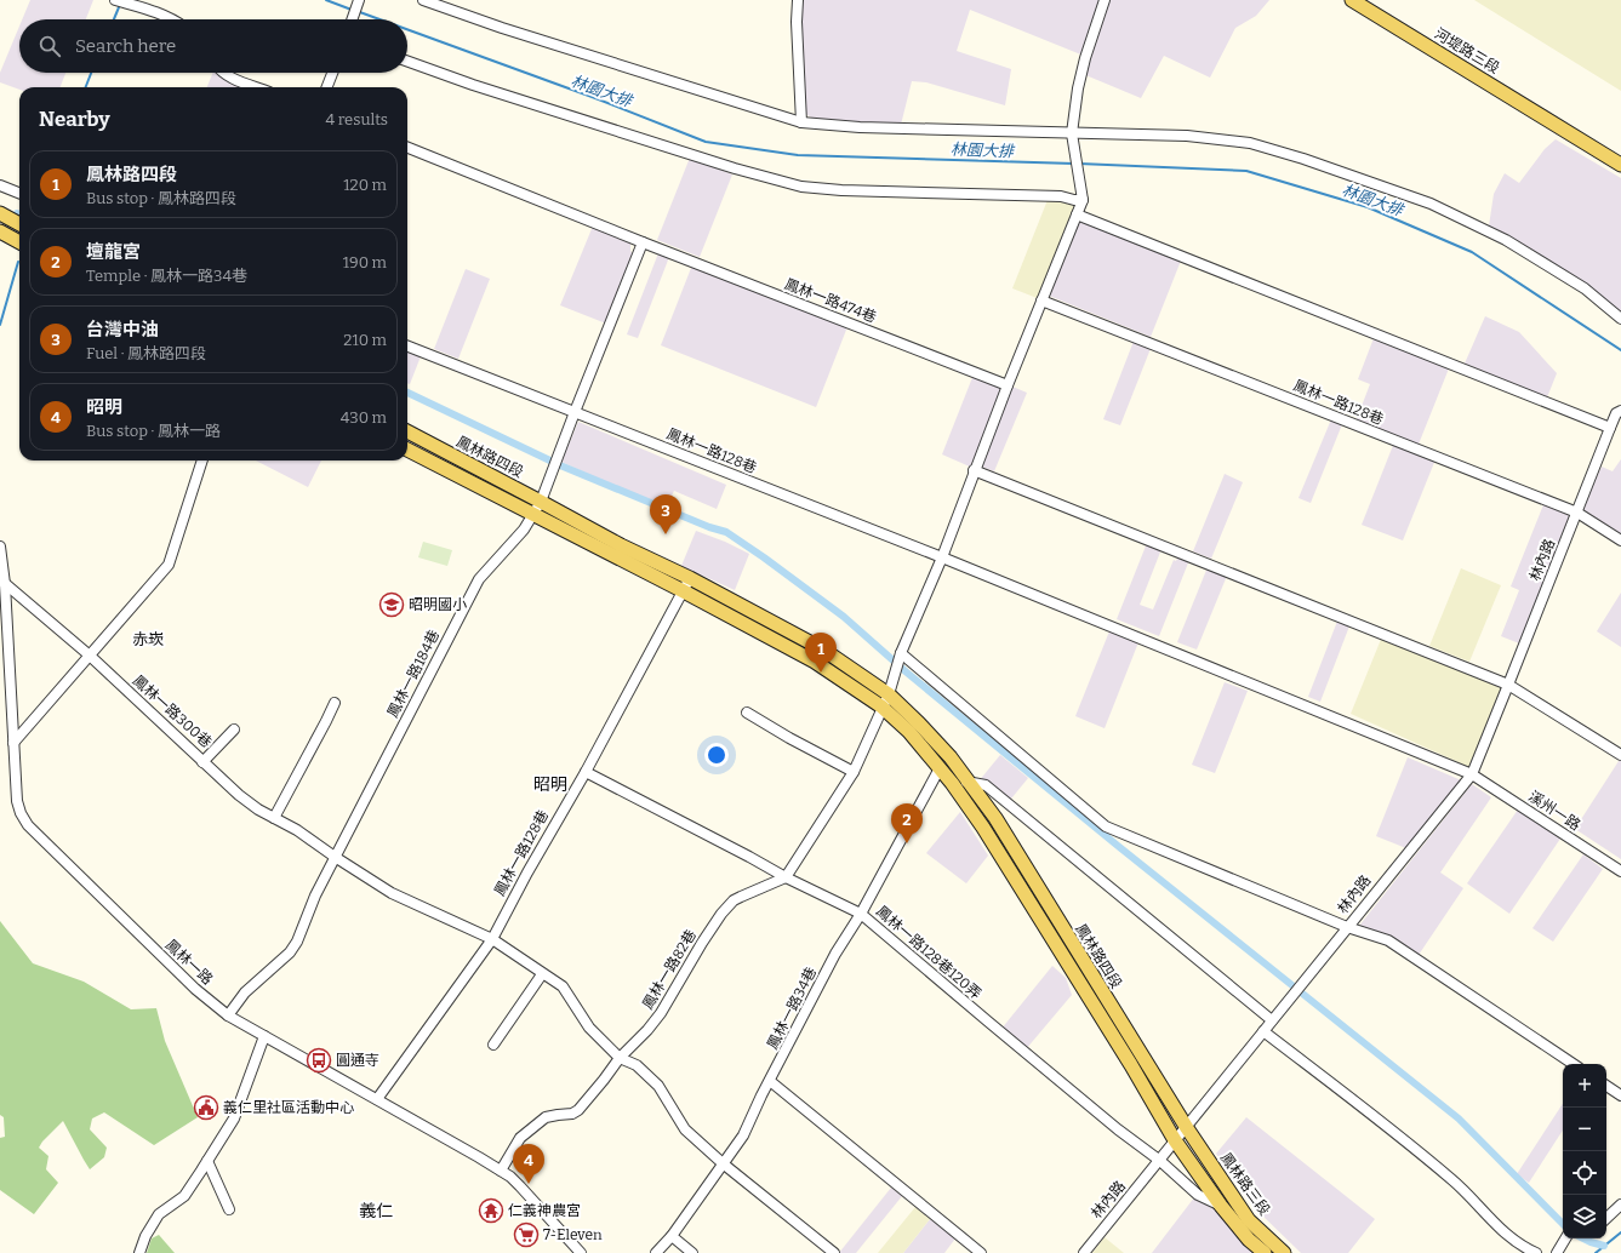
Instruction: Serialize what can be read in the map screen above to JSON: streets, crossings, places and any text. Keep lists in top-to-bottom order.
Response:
{
  "streets": {
    "main road": ["河堤路三段", "鳳林路四段", "鳳林路三段"],
    "street": [
      "鳳林一路474巷",
      "鳳林一路128巷",
      "林內路",
      "鳳林一路184巷",
      "鳳林一路300巷",
      "溪州一路",
      "鳳林一路128巷120弄",
      "鳳林一路",
      "鳳林一路82巷",
      "鳳林一路34巷"
    ]
  },
  "crossings": [
    ["鳳林一路128巷", "鳳林路四段"],
    ["鳳林一路128巷", "林內路"],
    ["鳳林一路128巷", "溪州一路"],
    ["鳳林一路128巷", "鳳林一路128巷120弄"],
    ["鳳林一路128巷", "鳳林一路"],
    ["鳳林路四段", "林內路"],
    ["鳳林路四段", "鳳林一路184巷"],
    ["鳳林路四段", "鳳林一路34巷"],
    ["鳳林路四段", "鳳林路三段"],
    ["林內路", "溪州一路"],
    ["林內路", "鳳林一路128巷120弄"],
    ["林內路", "鳳林路三段"],
    ["鳳林一路184巷", "鳳林一路"],
    ["鳳林一路300巷", "鳳林一路"],
    ["鳳林一路128巷120弄", "鳳林一路82巷"],
    ["鳳林一路128巷120弄", "鳳林一路34巷"],
    ["鳳林一路128巷120弄", "鳳林路三段"],
    ["鳳林一路", "鳳林一路82巷"]
  ],
  "districts": ["赤崁", "昭明", "義仁"],
  "water": ["林園大排"],
  "places": {
    "school or university": ["昭明國小"],
    "bus stop": ["圓通寺"],
    "public building": ["義仁里社區活動中心"],
    "temple": ["仁義神農宮"],
    "supermarket": ["7-Eleven"]
  },
  "page": {
    "search": "Search here",
    "heading": ["Nearby", "4 results"],
    "list": [
      {
        "mark": "1",
        "name": "鳳林路四段",
        "note": "Bus stop · 鳳林路四段",
        "value": "120 m"
      },
      {
        "mark": "2",
        "name": "壇龍宮",
        "note": "Temple · 鳳林一路34巷",
        "value": "190 m"
      },
      {
        "mark": "3",
        "name": "台灣中油",
        "note": "Fuel · 鳳林路四段",
        "value": "210 m"
      },
      {
        "mark": "4",
        "name": "昭明",
        "note": "Bus stop · 鳳林一路",
        "value": "430 m"
      }
    ],
    "pins": [
      "3",
      "1",
      "2",
      "4"
    ],
    "map_buttons": ["+", "−"]
  }
}
